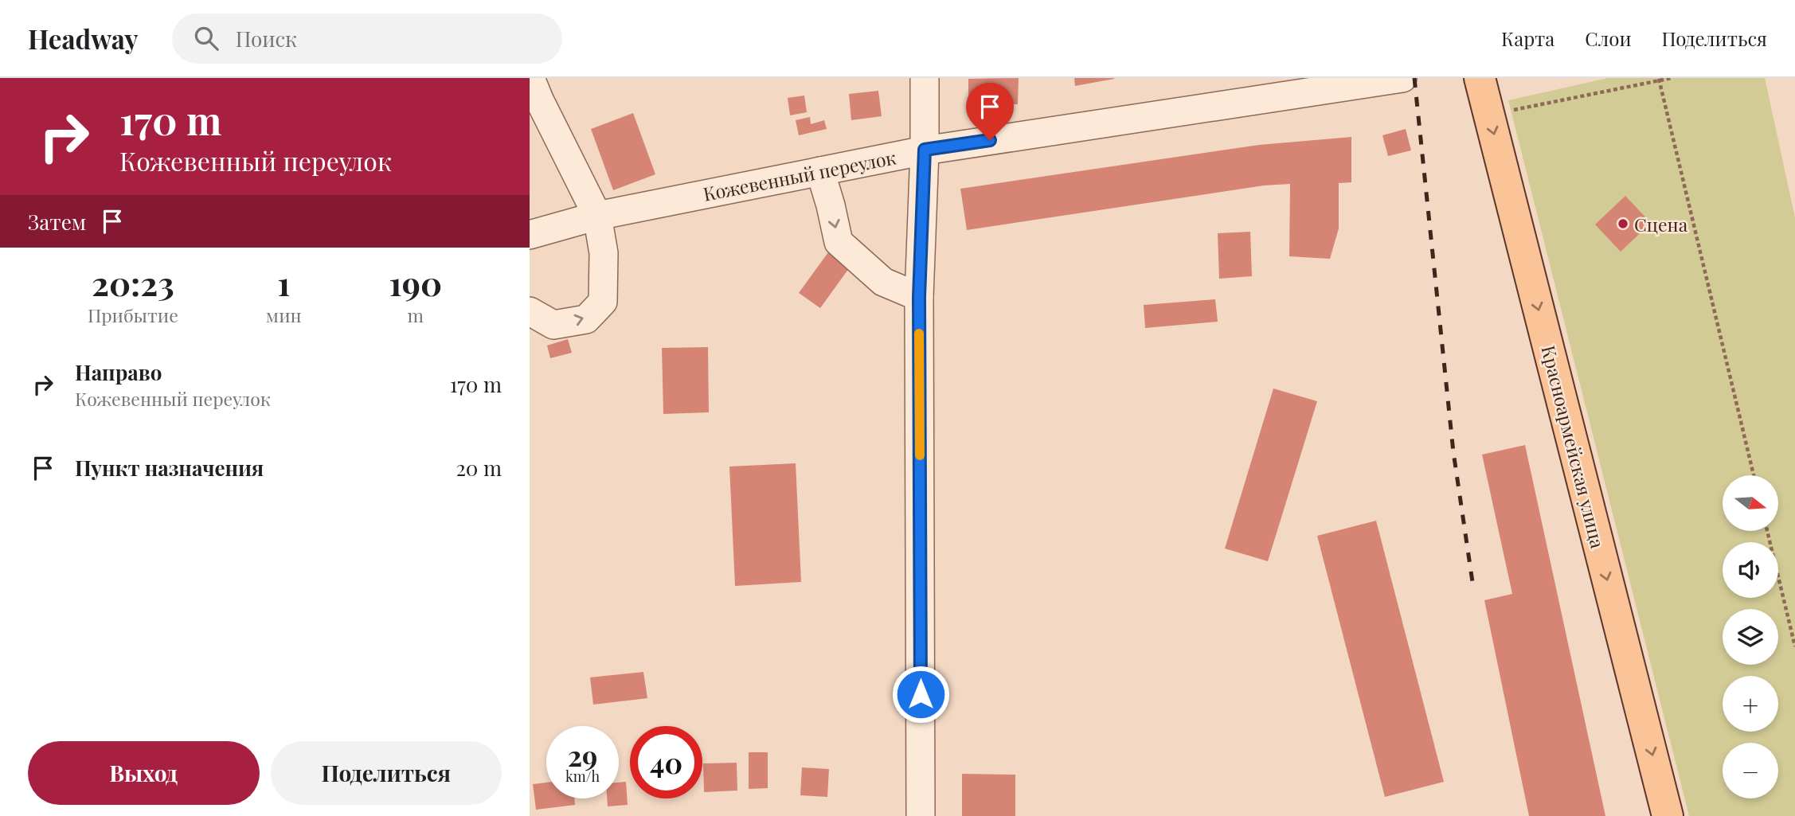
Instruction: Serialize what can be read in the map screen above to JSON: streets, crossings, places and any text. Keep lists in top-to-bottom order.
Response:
{
  "streets": {
    "main road": ["Красноармейская улица"],
    "street": ["Кожевенный переулок"]
  },
  "one_way": ["Красноармейская улица"],
  "places": ["Сцена"],
  "north": "right",
  "page": {
    "header": "Headway",
    "search": "Поиск",
    "nav": ["Карта", "Слои", "Поделиться"],
    "turn": ["170 m", "Кожевенный переулок"],
    "then": "Затем",
    "eta": [
      "20:23",
      "Прибытие",
      "1",
      "мин",
      "190",
      "m"
    ],
    "list": [
      {
        "name": "Направо",
        "note": "Кожевенный переулок",
        "value": "170 m"
      },
      {
        "name": "Пункт назначения",
        "value": "20 m"
      }
    ],
    "map_buttons": ["+", "−"],
    "speed": "29 km/h",
    "limit": "40",
    "buttons": ["Выход", "Поделиться"]
  }
}
